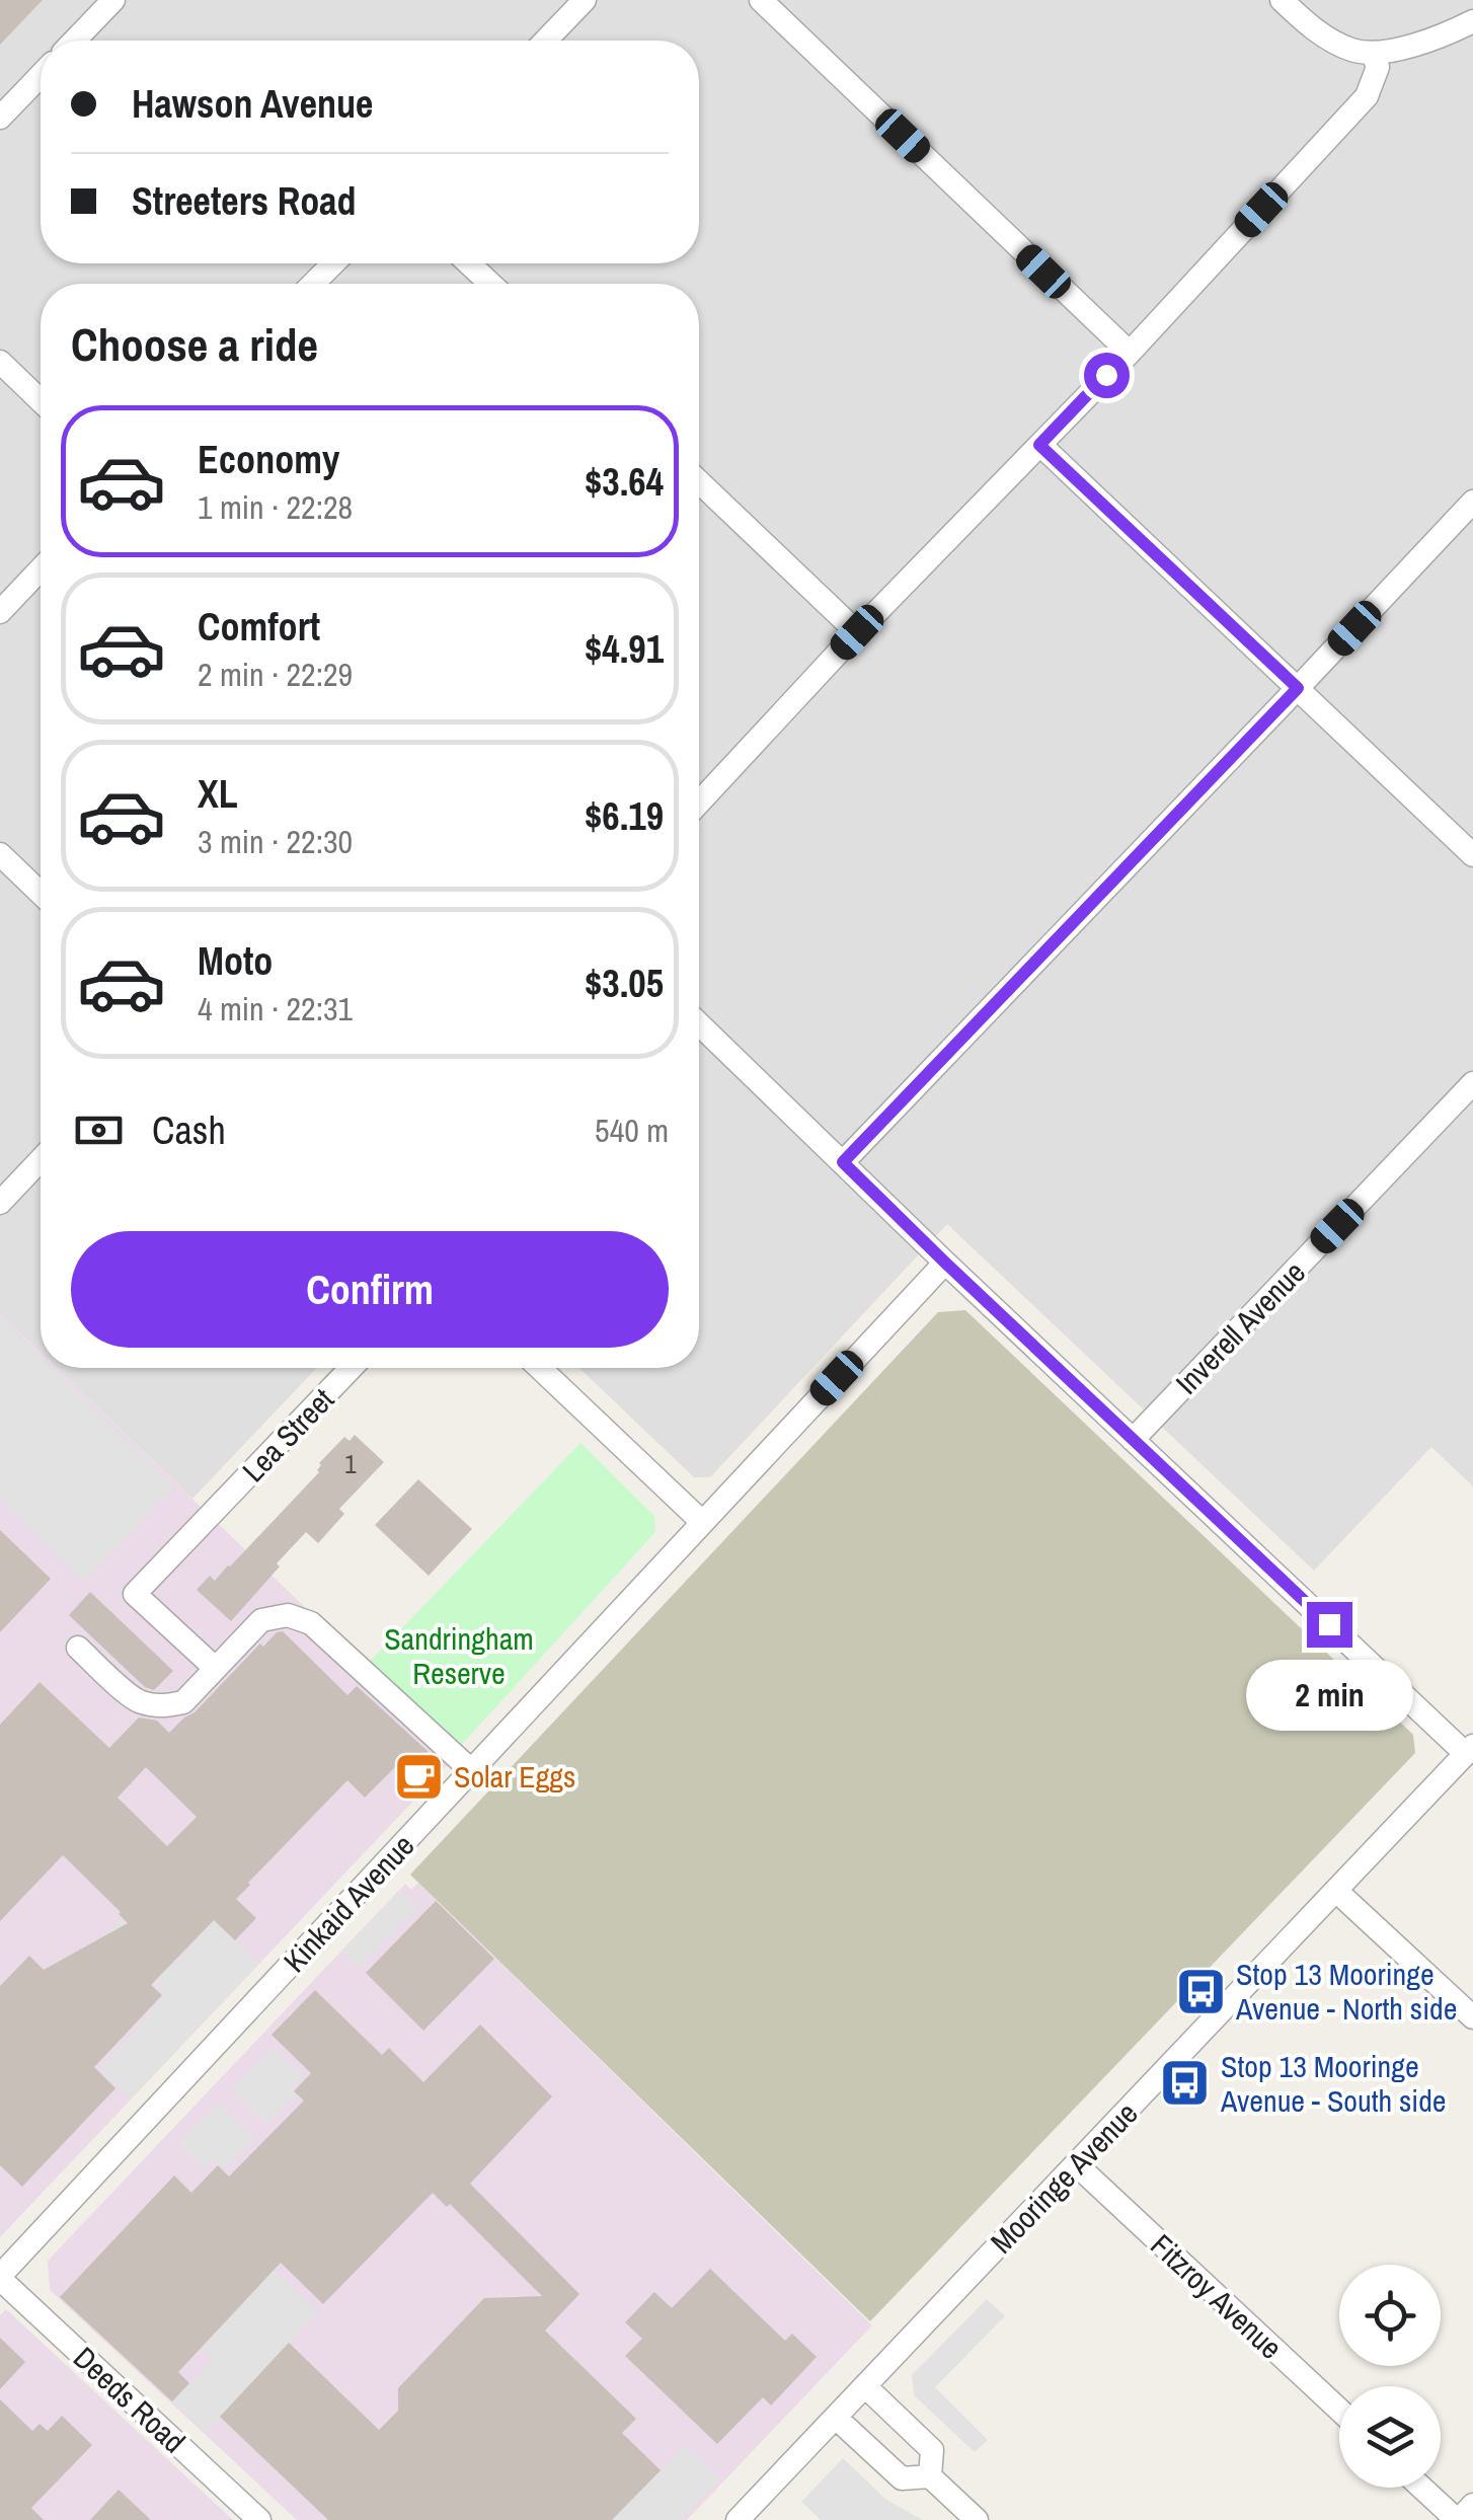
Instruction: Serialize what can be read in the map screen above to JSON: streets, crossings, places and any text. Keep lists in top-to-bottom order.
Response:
{
  "streets": {
    "street": [
      "Inverell Avenue",
      "Lea Street",
      "Kinkaid Avenue",
      "Mooringe Avenue",
      "Fitzroy Avenue",
      "Deeds Road"
    ]
  },
  "crossings": [
    ["Kinkaid Avenue", "Deeds Road"],
    ["Mooringe Avenue", "Fitzroy Avenue"]
  ],
  "parks": ["Sandringham Reserve"],
  "places": {
    "cafe": ["Solar Eggs"],
    "bus stop": ["Stop 13 Mooringe Avenue - North side", "Stop 13 Mooringe Avenue - South side"]
  },
  "house_numbers": ["1"],
  "page": {
    "banner": ["Hawson Avenue", "Streeters Road"],
    "heading": "Choose a ride",
    "list": [
      {
        "name": "Economy",
        "note": "1 min · 22:28",
        "value": "$3.64"
      },
      {
        "name": "Comfort",
        "note": "2 min · 22:29",
        "value": "$4.91"
      },
      {
        "name": "XL",
        "note": "3 min · 22:30",
        "value": "$6.19"
      },
      {
        "name": "Moto",
        "note": "4 min · 22:31",
        "value": "$3.05"
      }
    ],
    "pay": ["Cash", "540 m"],
    "buttons": "Confirm",
    "bubble": "2 min"
  }
}
